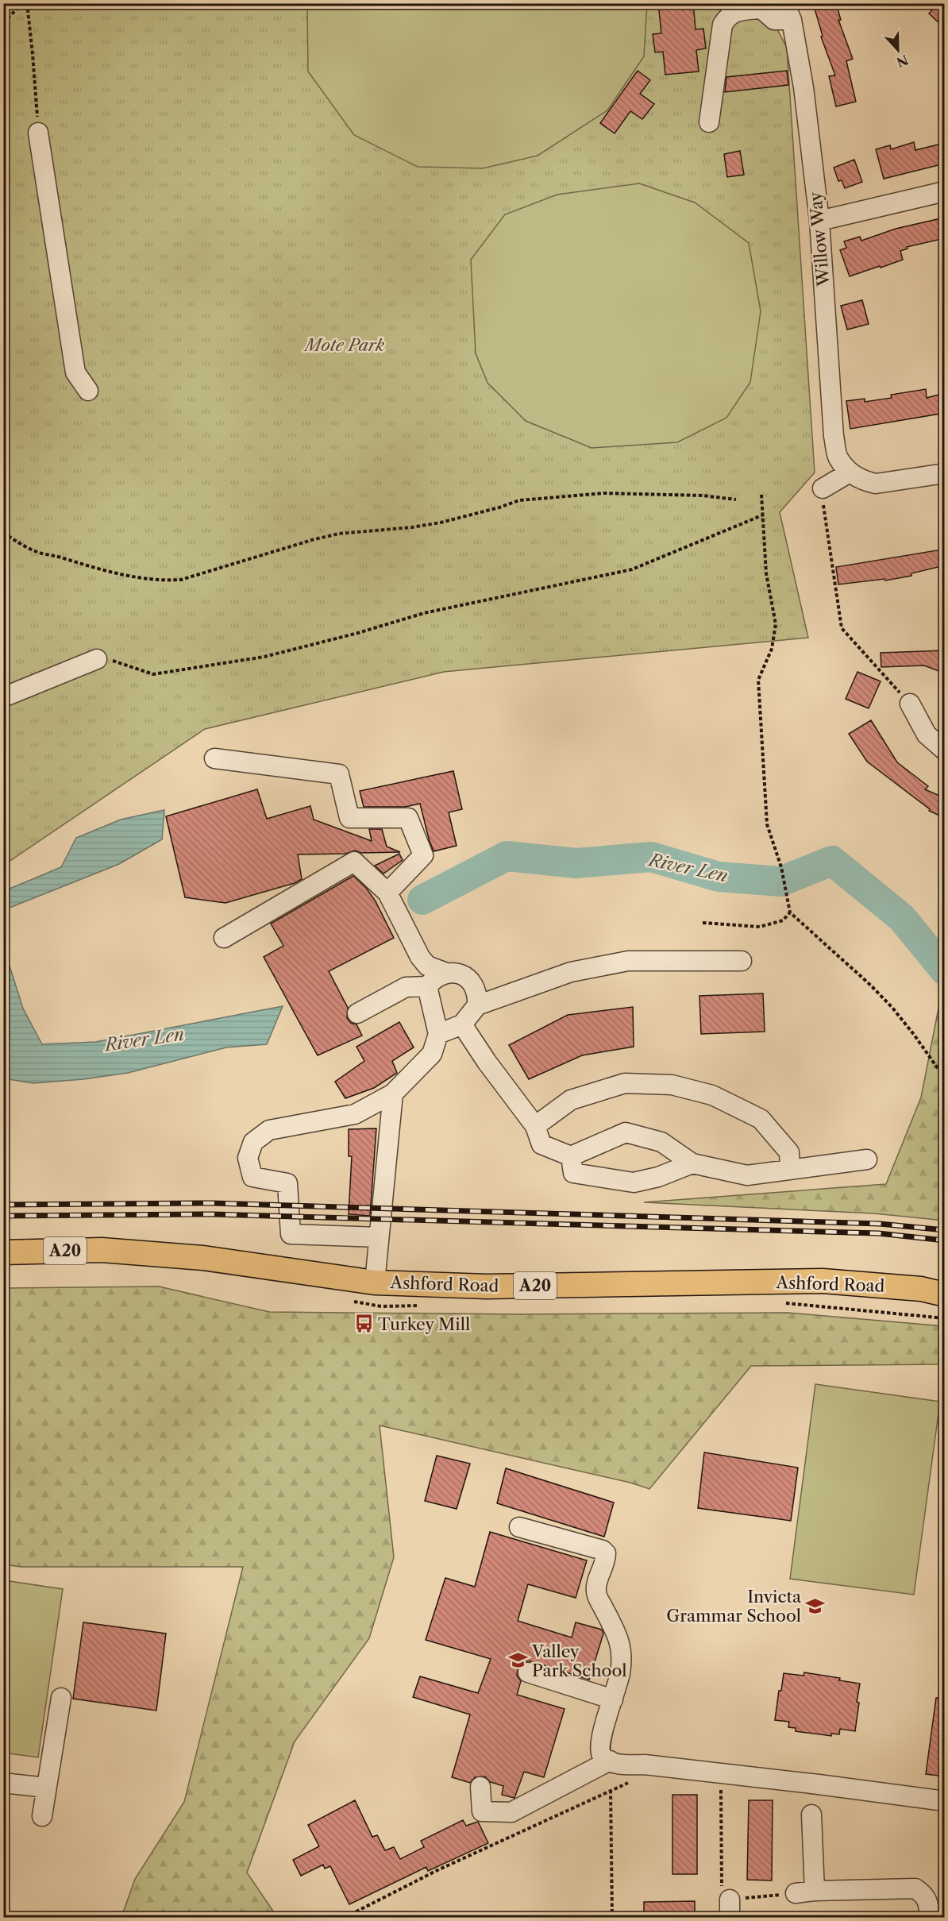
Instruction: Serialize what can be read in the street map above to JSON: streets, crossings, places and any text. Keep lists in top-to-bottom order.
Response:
{
  "streets": {
    "main road": ["A20", "Ashford Road"],
    "street": ["Willow Way"]
  },
  "water": ["River Len"],
  "parks": ["Mote Park"],
  "places": {
    "bus stop": ["Turkey Mill"],
    "school or university": ["Invicta Grammar School", "Valley Park School"]
  },
  "north": "bottom"
}
